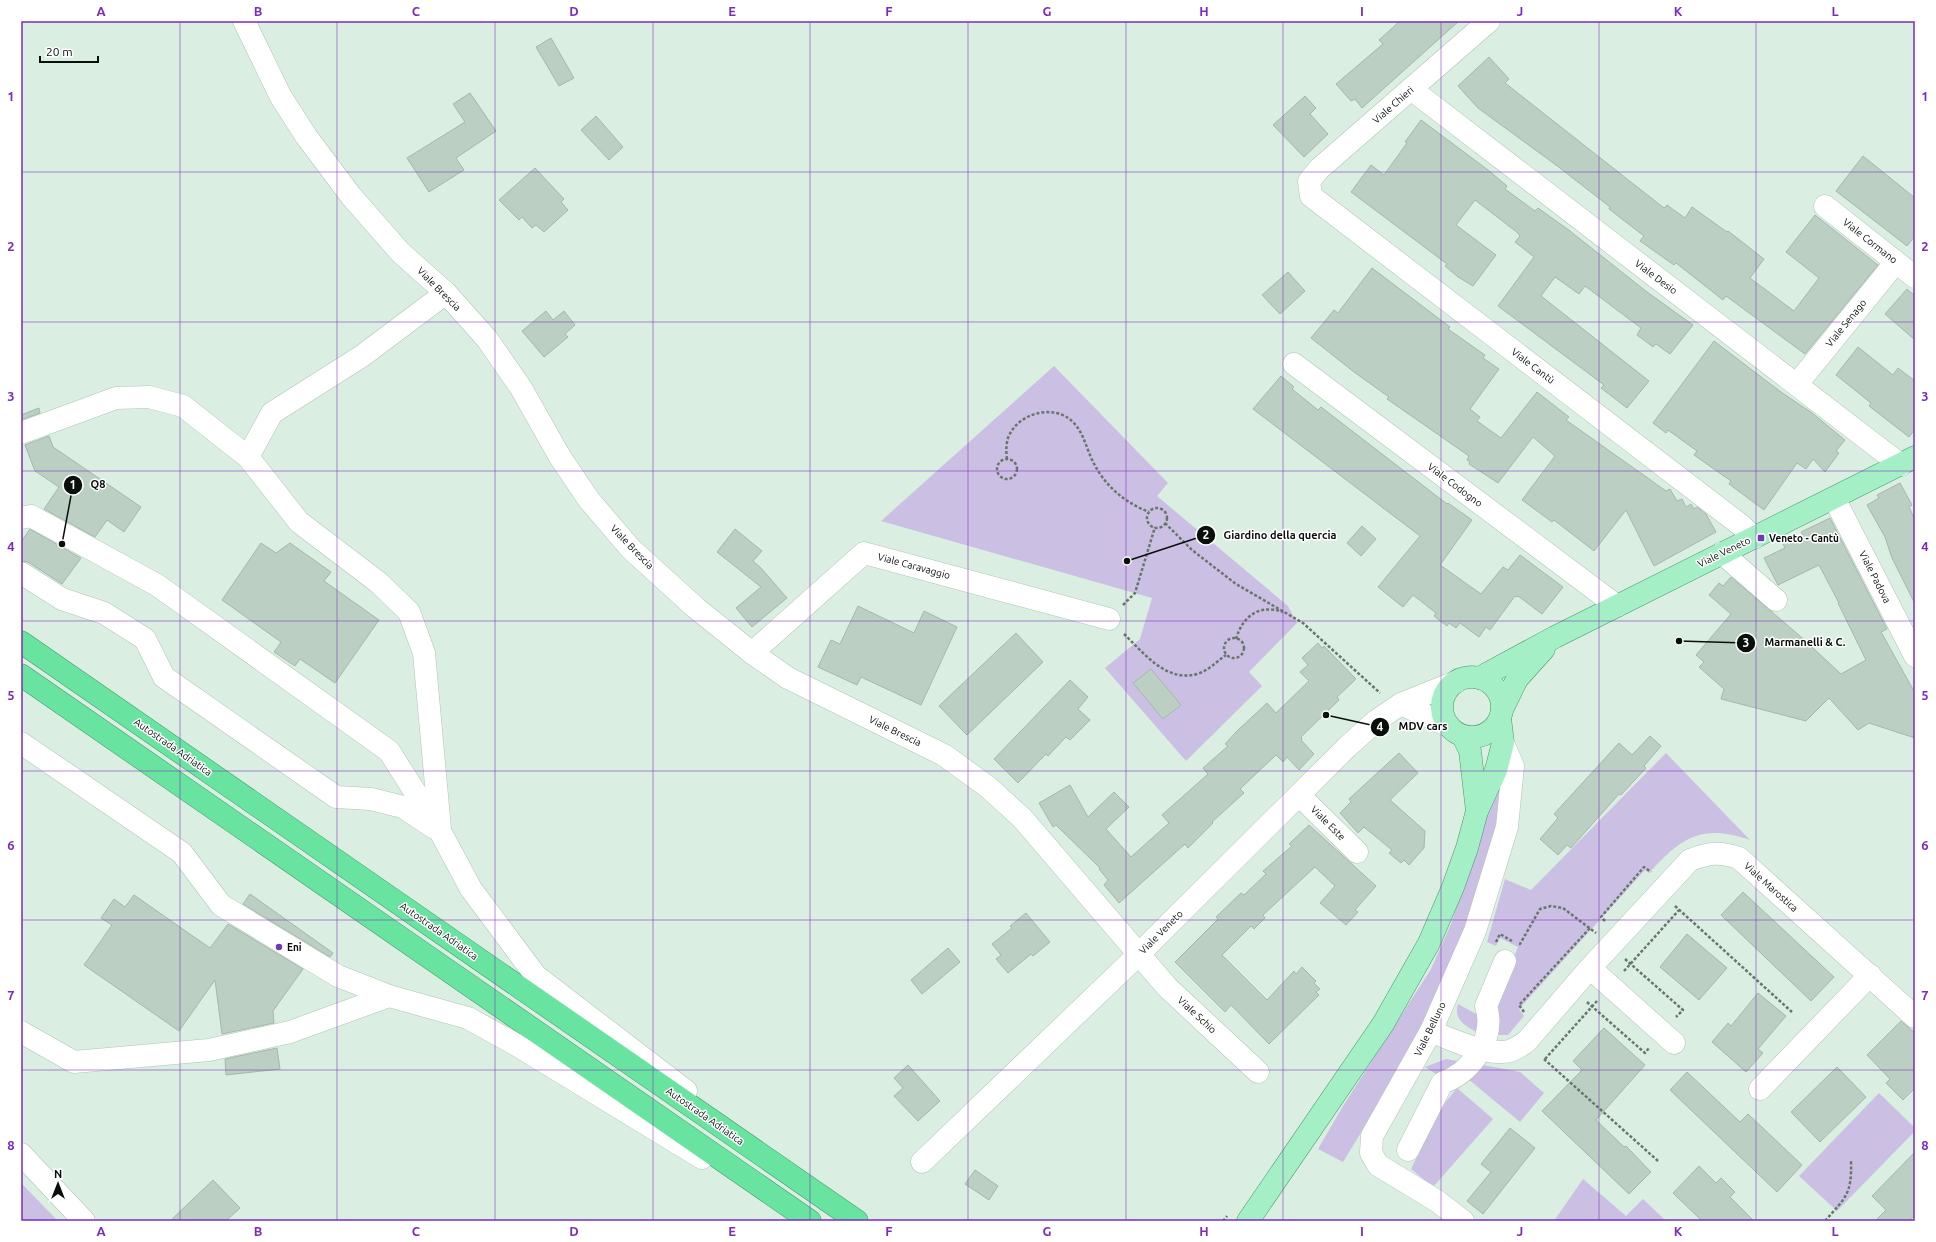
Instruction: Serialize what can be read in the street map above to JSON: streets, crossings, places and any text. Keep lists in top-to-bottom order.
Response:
{
  "streets": {
    "highway": ["Autostrada Adriatica"],
    "main road": ["Viale Veneto"],
    "street": [
      "Viale Chieri",
      "Viale Cormano",
      "Viale Desio",
      "Viale Brescia",
      "Viale Senago",
      "Viale Cantù",
      "Viale Codogno",
      "Viale Caravaggio",
      "Viale Padova",
      "Viale Este",
      "Viale Marostica",
      "Viale Schio",
      "Viale Belluno"
    ]
  },
  "crossings": [
    ["Viale Chieri", "Viale Desio"],
    ["Viale Chieri", "Viale Cantù"],
    ["Viale Cormano", "Viale Senago"],
    ["Viale Desio", "Viale Senago"],
    ["Viale Desio", "Viale Veneto"],
    ["Viale Brescia", "Viale Veneto"],
    ["Viale Brescia", "Viale Caravaggio"],
    ["Viale Brescia", "Viale Schio"],
    ["Viale Cantù", "Viale Veneto"],
    ["Viale Codogno", "Viale Veneto"],
    ["Viale Veneto", "Viale Padova"],
    ["Viale Veneto", "Viale Este"],
    ["Viale Veneto", "Viale Schio"],
    ["Viale Marostica", "Viale Belluno"]
  ],
  "places": {
    "transit": ["Veneto - Cantù"],
    "other": [
      "Q8",
      "Giardino della quercia",
      "Marmanelli & C.",
      "MDV cars",
      "Eni"
    ]
  },
  "scale_bar": "20 m",
  "north": "top",
  "grid": {
    "columns": [
      "A",
      "B",
      "C",
      "D",
      "E",
      "F",
      "G",
      "H",
      "I",
      "J",
      "K",
      "L"
    ],
    "rows": [
      "1",
      "2",
      "3",
      "4",
      "5",
      "6",
      "7",
      "8"
    ]
  }
}
